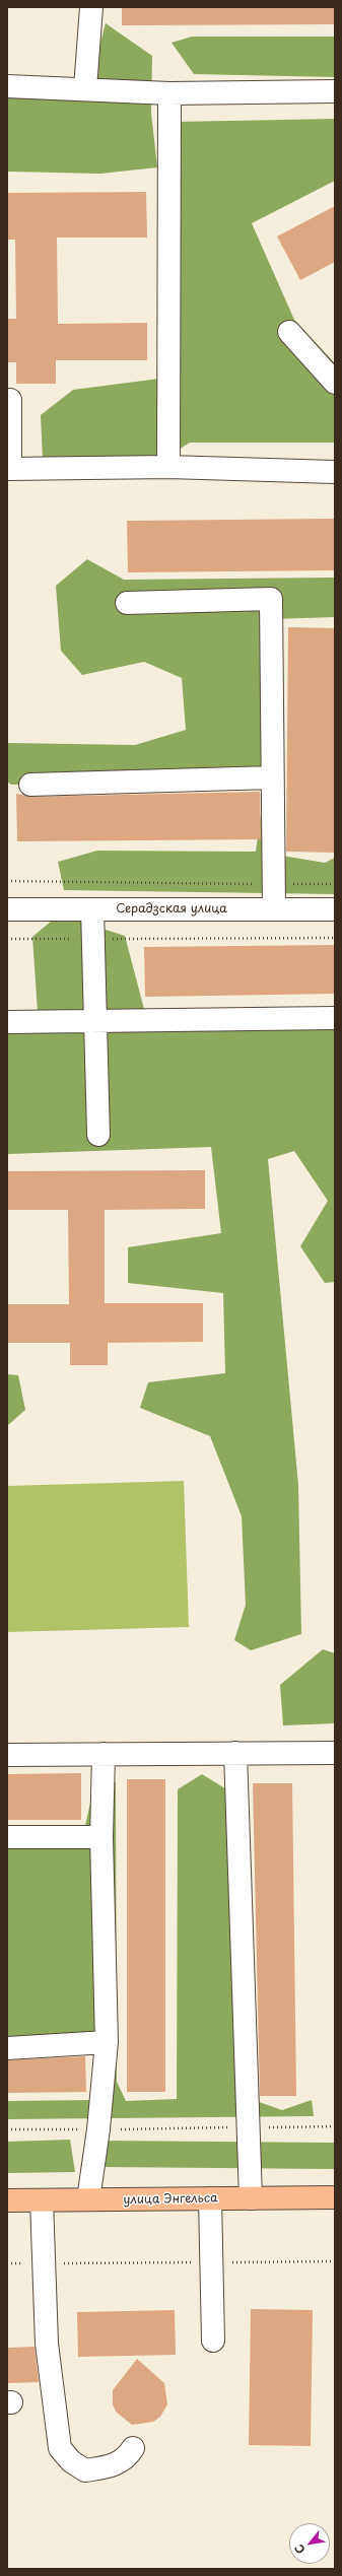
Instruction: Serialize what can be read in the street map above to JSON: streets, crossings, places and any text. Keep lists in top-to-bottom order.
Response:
{
  "streets": {
    "main road": ["улица Энгельса"],
    "street": ["Серадзская улица"]
  },
  "north": "bottom left"
}
